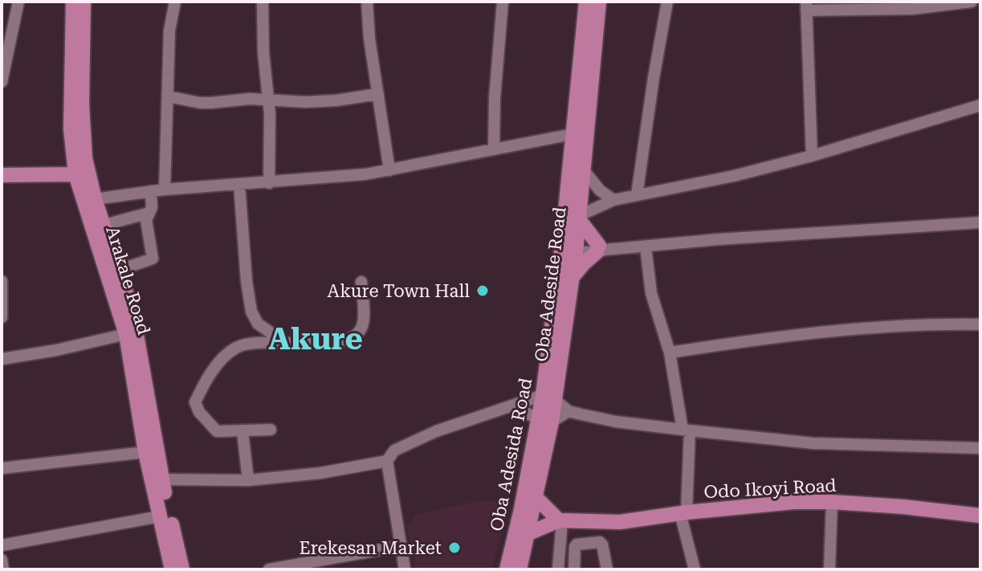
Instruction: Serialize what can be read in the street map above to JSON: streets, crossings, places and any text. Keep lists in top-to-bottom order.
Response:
{
  "streets": {
    "main road": [
      "Arakale Road",
      "Oba Adeside Road",
      "Oba Adesida Road",
      "Odo Ikoyi Road"
    ]
  },
  "crossings": [
    ["Oba Adeside Road", "Oba Adesida Road"]
  ],
  "districts": ["Akure"],
  "places": ["Akure Town Hall", "Erekesan Market"]
}
